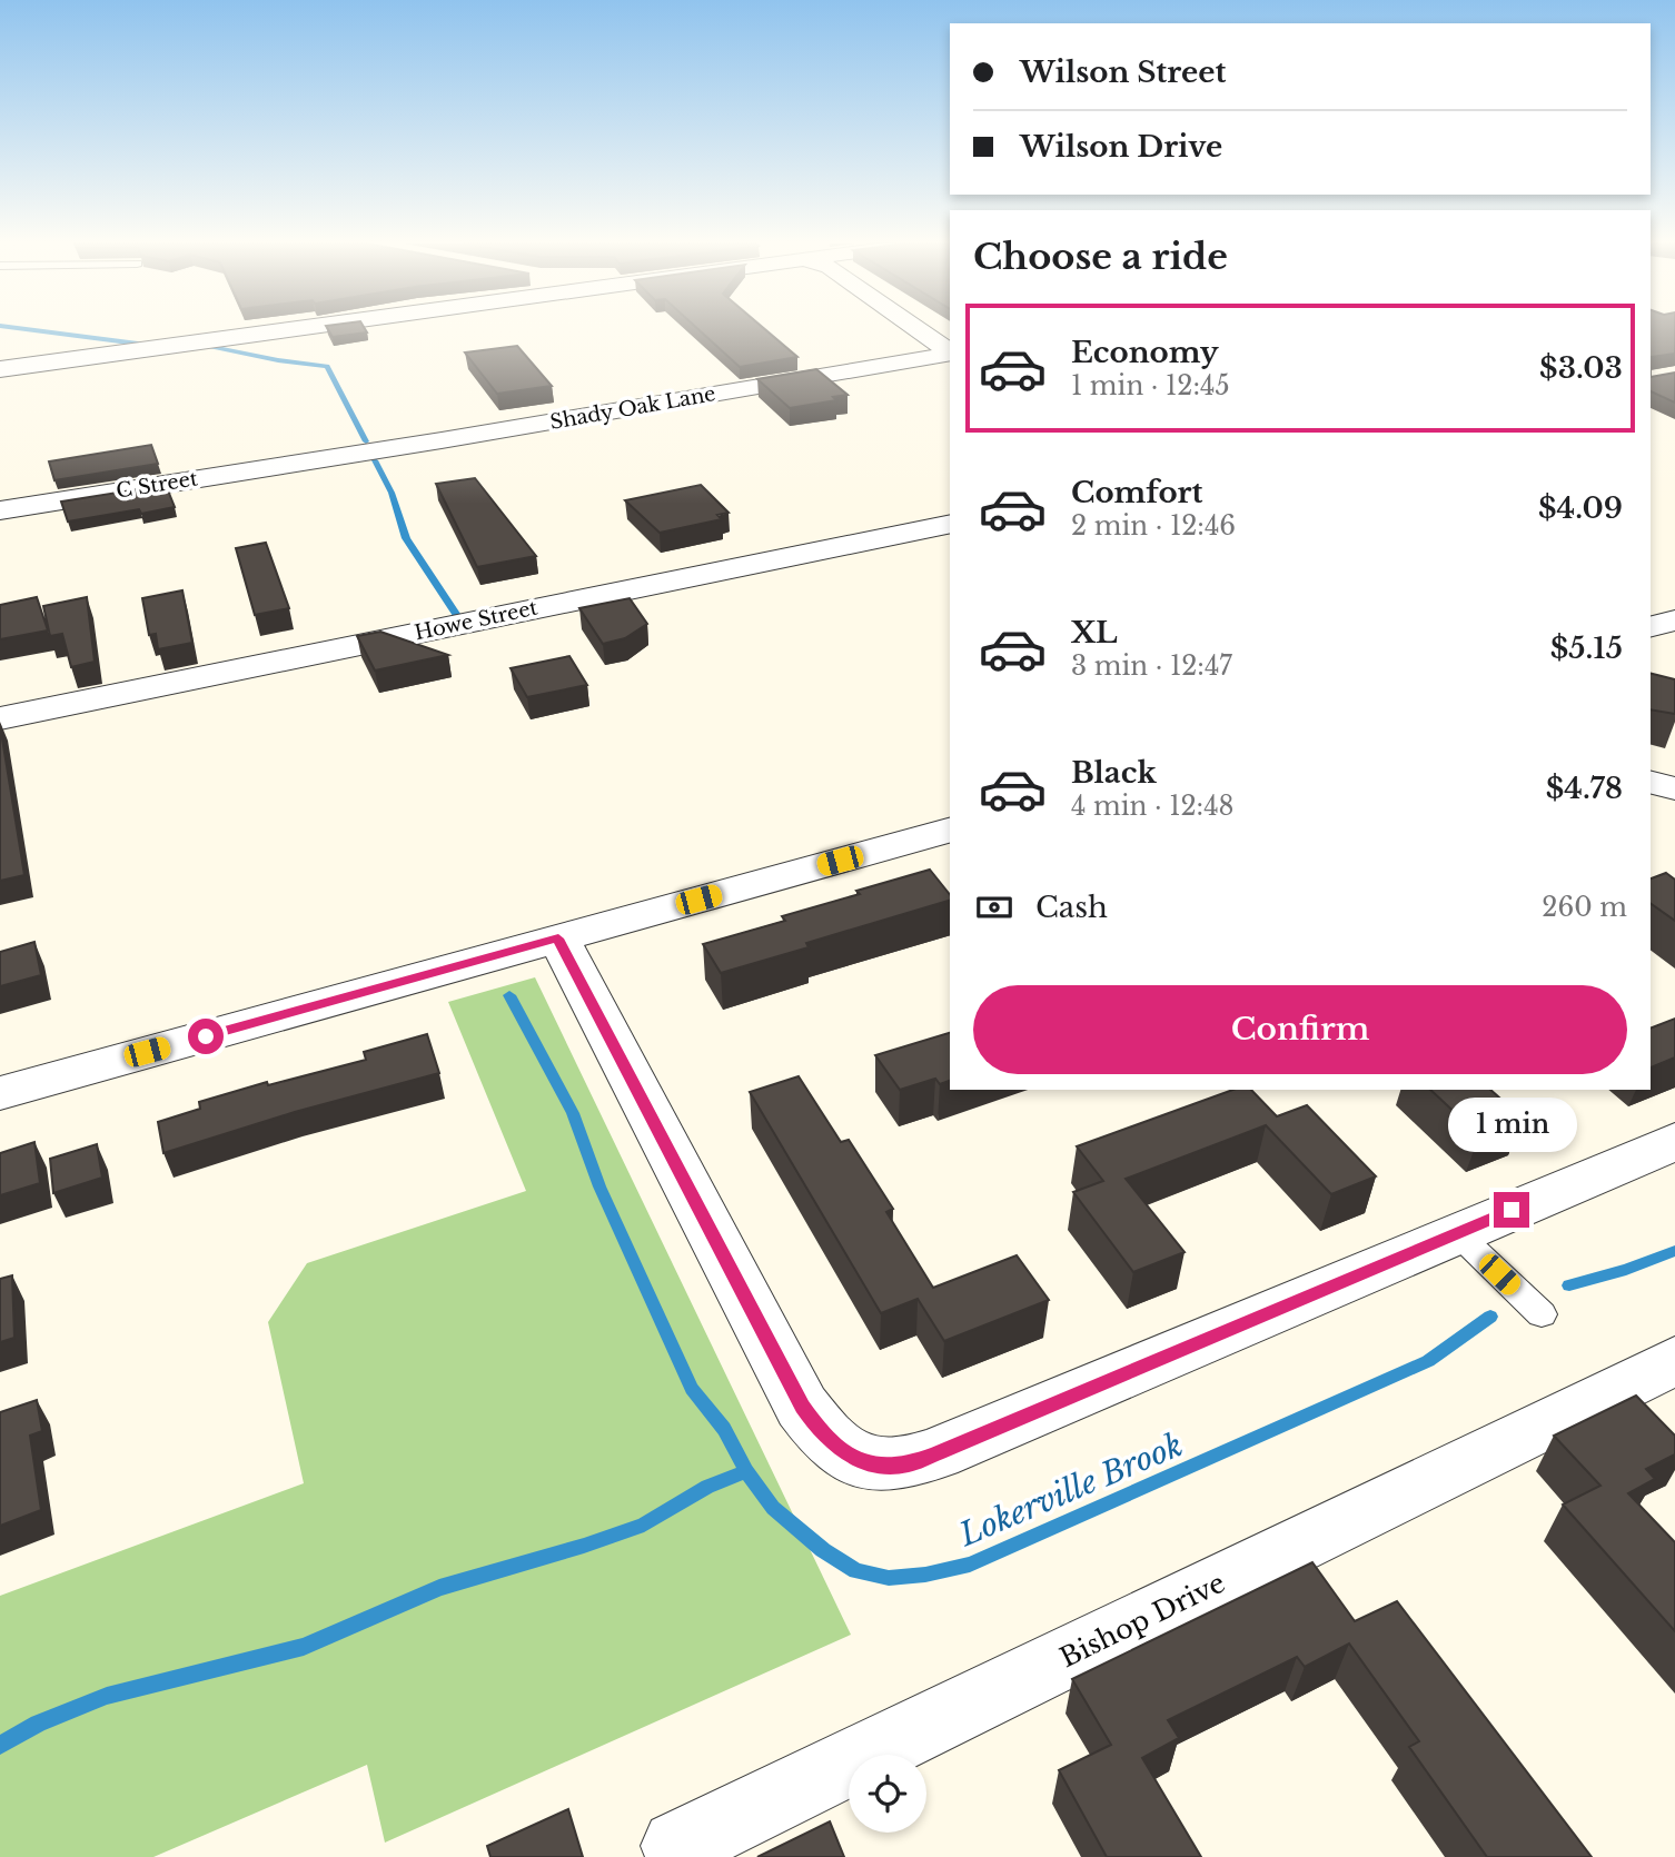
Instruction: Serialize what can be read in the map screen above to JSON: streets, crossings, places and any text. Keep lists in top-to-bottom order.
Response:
{
  "streets": {
    "street": [
      "Shady Oak Lane",
      "C Street",
      "Howe Street",
      "Bishop Drive"
    ]
  },
  "crossings": [
    ["Shady Oak Lane", "C Street"]
  ],
  "water": ["Lokerville Brook"],
  "page": {
    "banner": ["Wilson Street", "Wilson Drive"],
    "heading": "Choose a ride",
    "list": [
      {
        "name": "Economy",
        "note": "1 min · 12:45",
        "value": "$3.03"
      },
      {
        "name": "Comfort",
        "note": "2 min · 12:46",
        "value": "$4.09"
      },
      {
        "name": "XL",
        "note": "3 min · 12:47",
        "value": "$5.15"
      },
      {
        "name": "Black",
        "note": "4 min · 12:48",
        "value": "$4.78"
      }
    ],
    "pay": ["Cash", "260 m"],
    "buttons": "Confirm",
    "bubble": "1 min"
  }
}
